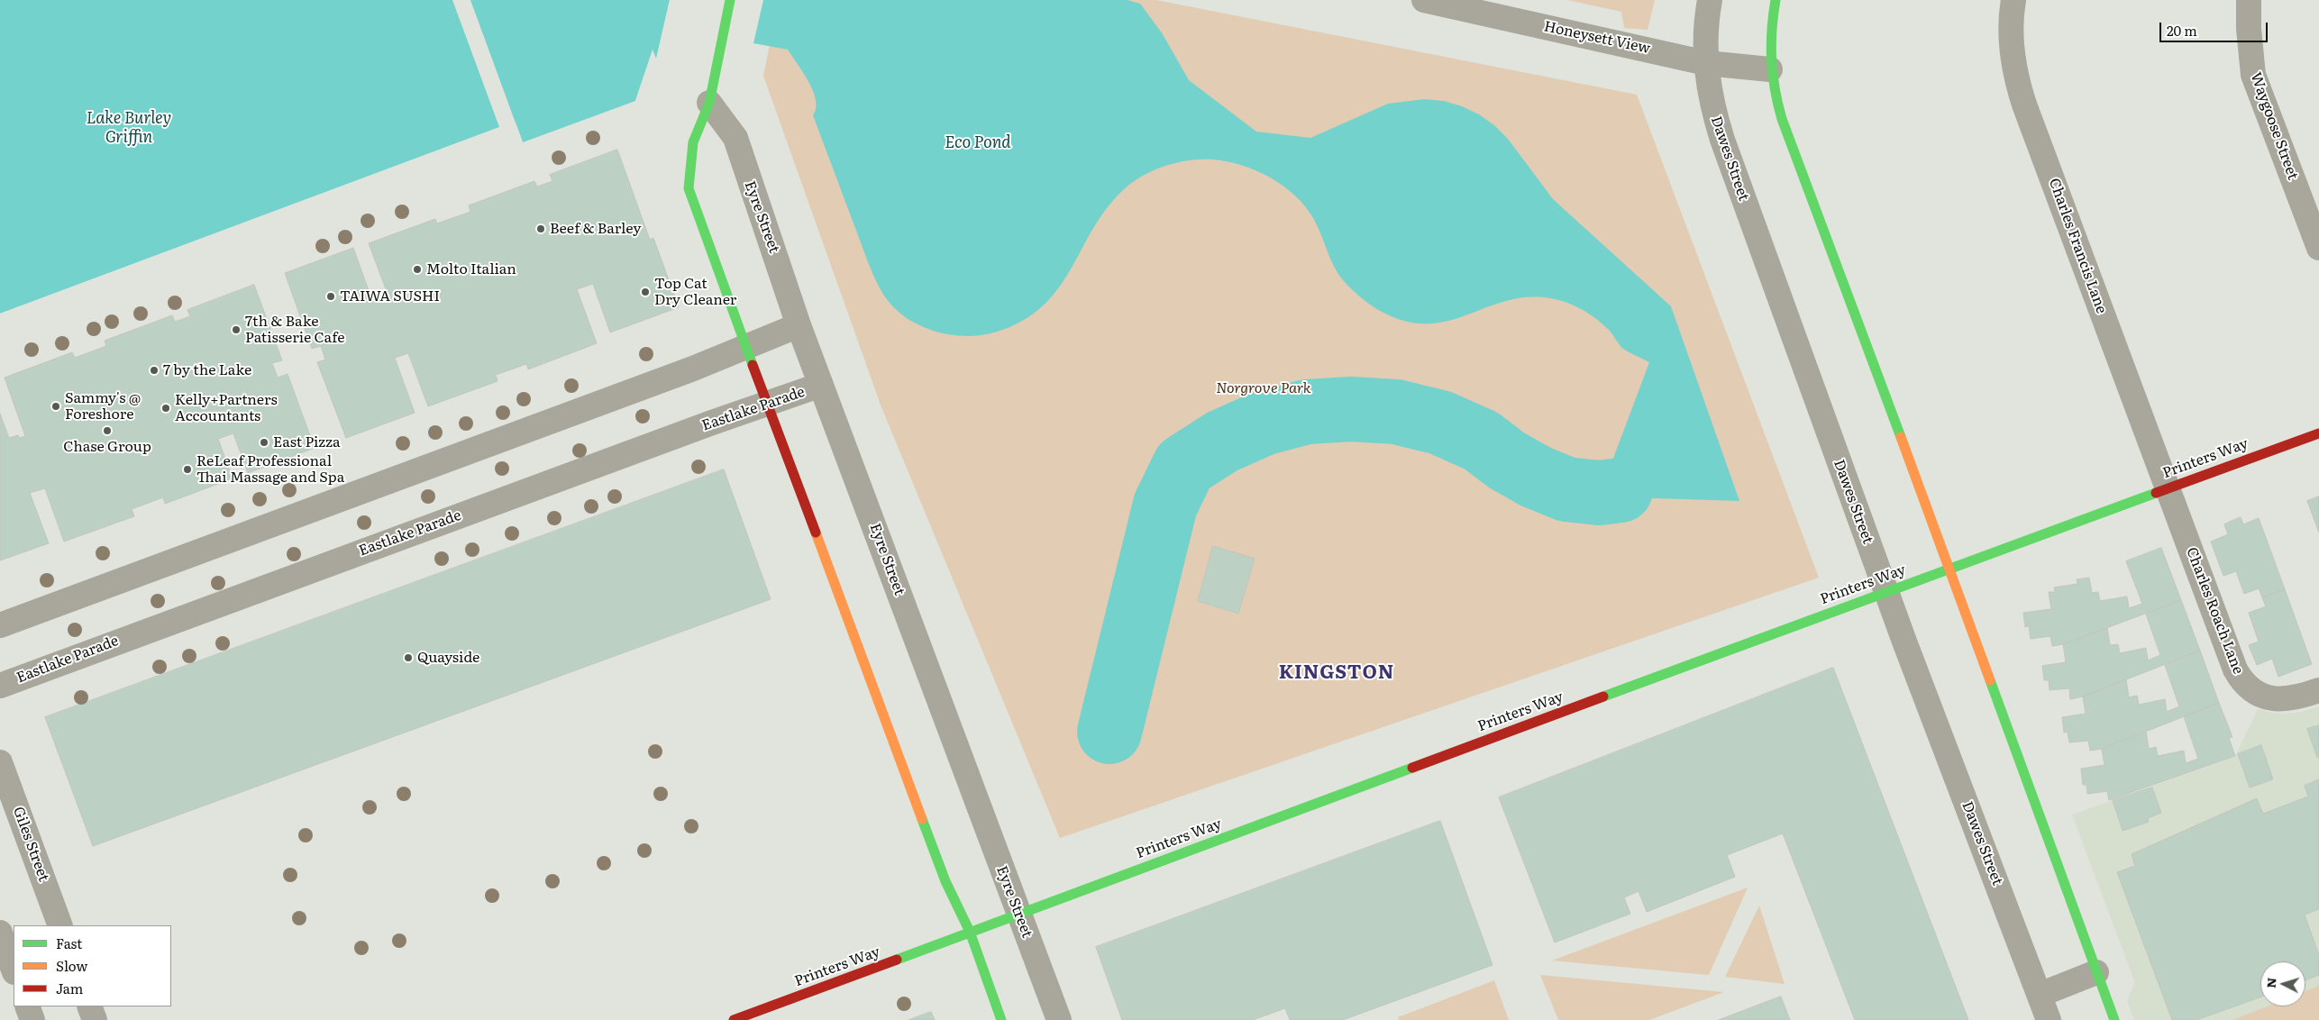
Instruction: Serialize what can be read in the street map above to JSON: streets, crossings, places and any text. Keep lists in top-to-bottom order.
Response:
{
  "streets": {
    "street": [
      "Honeysett View",
      "Waygoose Street",
      "Dawes Street",
      "Eyre Street",
      "Charles Francis Lane",
      "Eastlake Parade",
      "Printers Way",
      "Charles Roach Lane",
      "Giles Street"
    ]
  },
  "crossings": [
    ["Honeysett View", "Dawes Street"],
    ["Dawes Street", "Printers Way"],
    ["Eyre Street", "Eastlake Parade"],
    ["Eyre Street", "Printers Way"],
    ["Charles Francis Lane", "Printers Way"],
    ["Charles Francis Lane", "Charles Roach Lane"],
    ["Printers Way", "Charles Roach Lane"]
  ],
  "districts": ["KINGSTON"],
  "water": ["Lake Burley Griffin", "Eco Pond"],
  "parks": ["Norgrove Park"],
  "places": [
    "Beef & Barley",
    "Molto Italian",
    "Top Cat Dry Cleaner",
    "TAIWA SUSHI",
    "7th & Bake Patisserie Cafe",
    "7 by the Lake",
    "Sammy's @ Foreshore",
    "Kelly+Partners Accountants",
    "Chase Group",
    "East Pizza",
    "ReLeaf Professional Thai Massage and Spa",
    "Quayside"
  ],
  "legend": ["Fast", "Slow", "Jam"],
  "scale_bar": "20 m",
  "north": "left"
}
